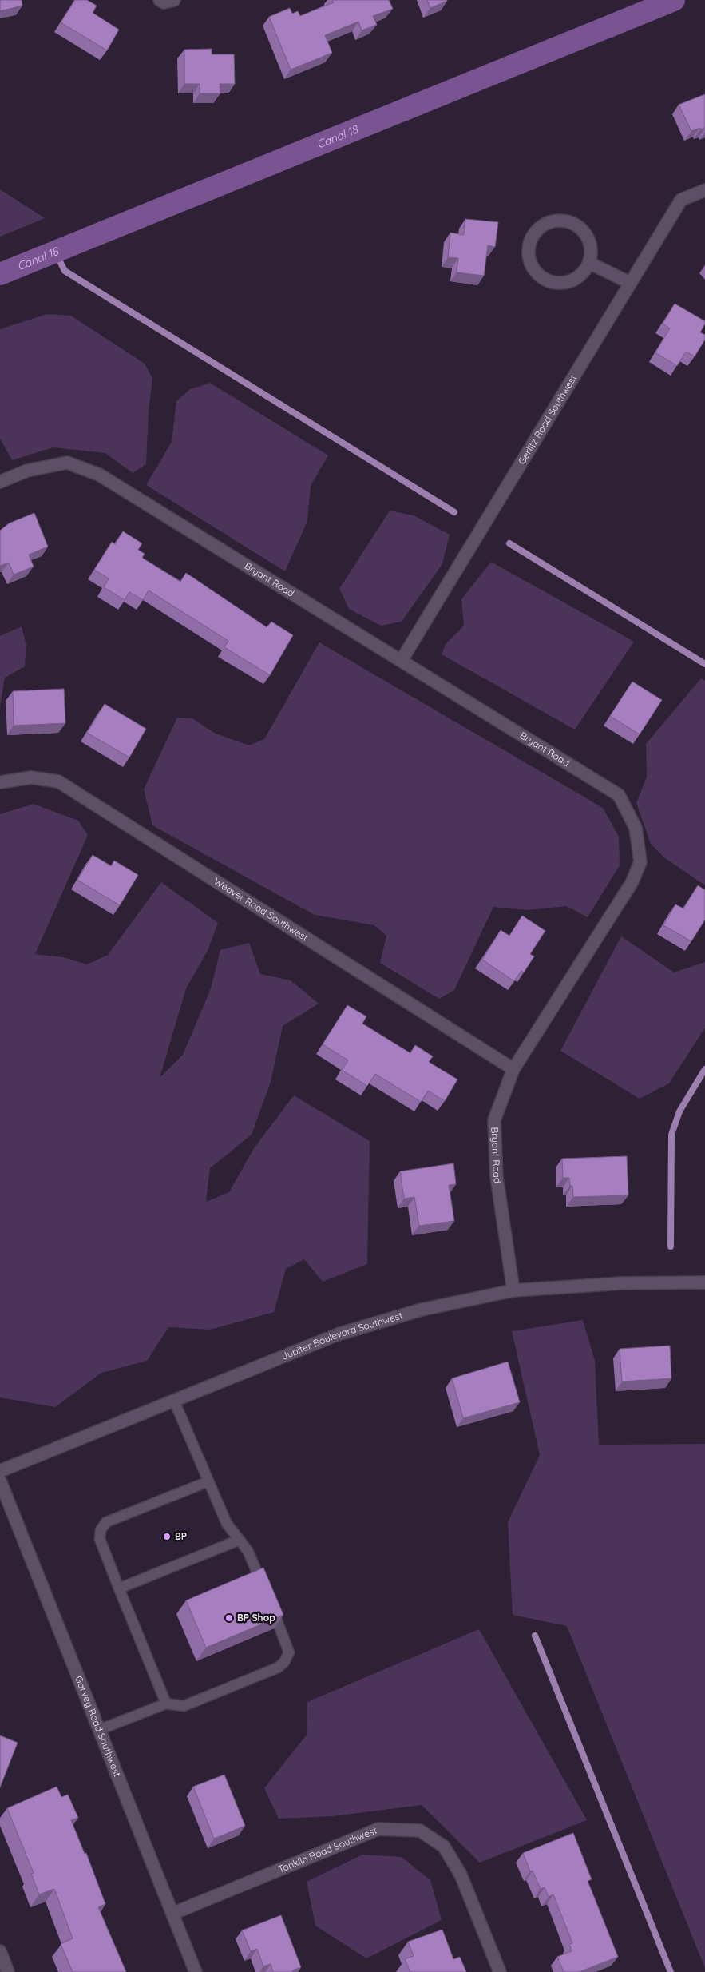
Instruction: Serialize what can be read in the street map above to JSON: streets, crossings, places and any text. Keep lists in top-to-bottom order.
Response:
{
  "streets": {
    "street": [
      "Gerlitz Road Southwest",
      "Bryant Road",
      "Weaver Road Southwest",
      "Jupiter Boulevard Southwest",
      "Garvey Road Southwest",
      "Tonklin Road Southwest"
    ]
  },
  "crossings": [
    ["Gerlitz Road Southwest", "Bryant Road"],
    ["Bryant Road", "Weaver Road Southwest"],
    ["Bryant Road", "Jupiter Boulevard Southwest"],
    ["Garvey Road Southwest", "Tonklin Road Southwest"]
  ],
  "water": ["Canal 18"],
  "places": ["BP", "BP Shop"]
}
